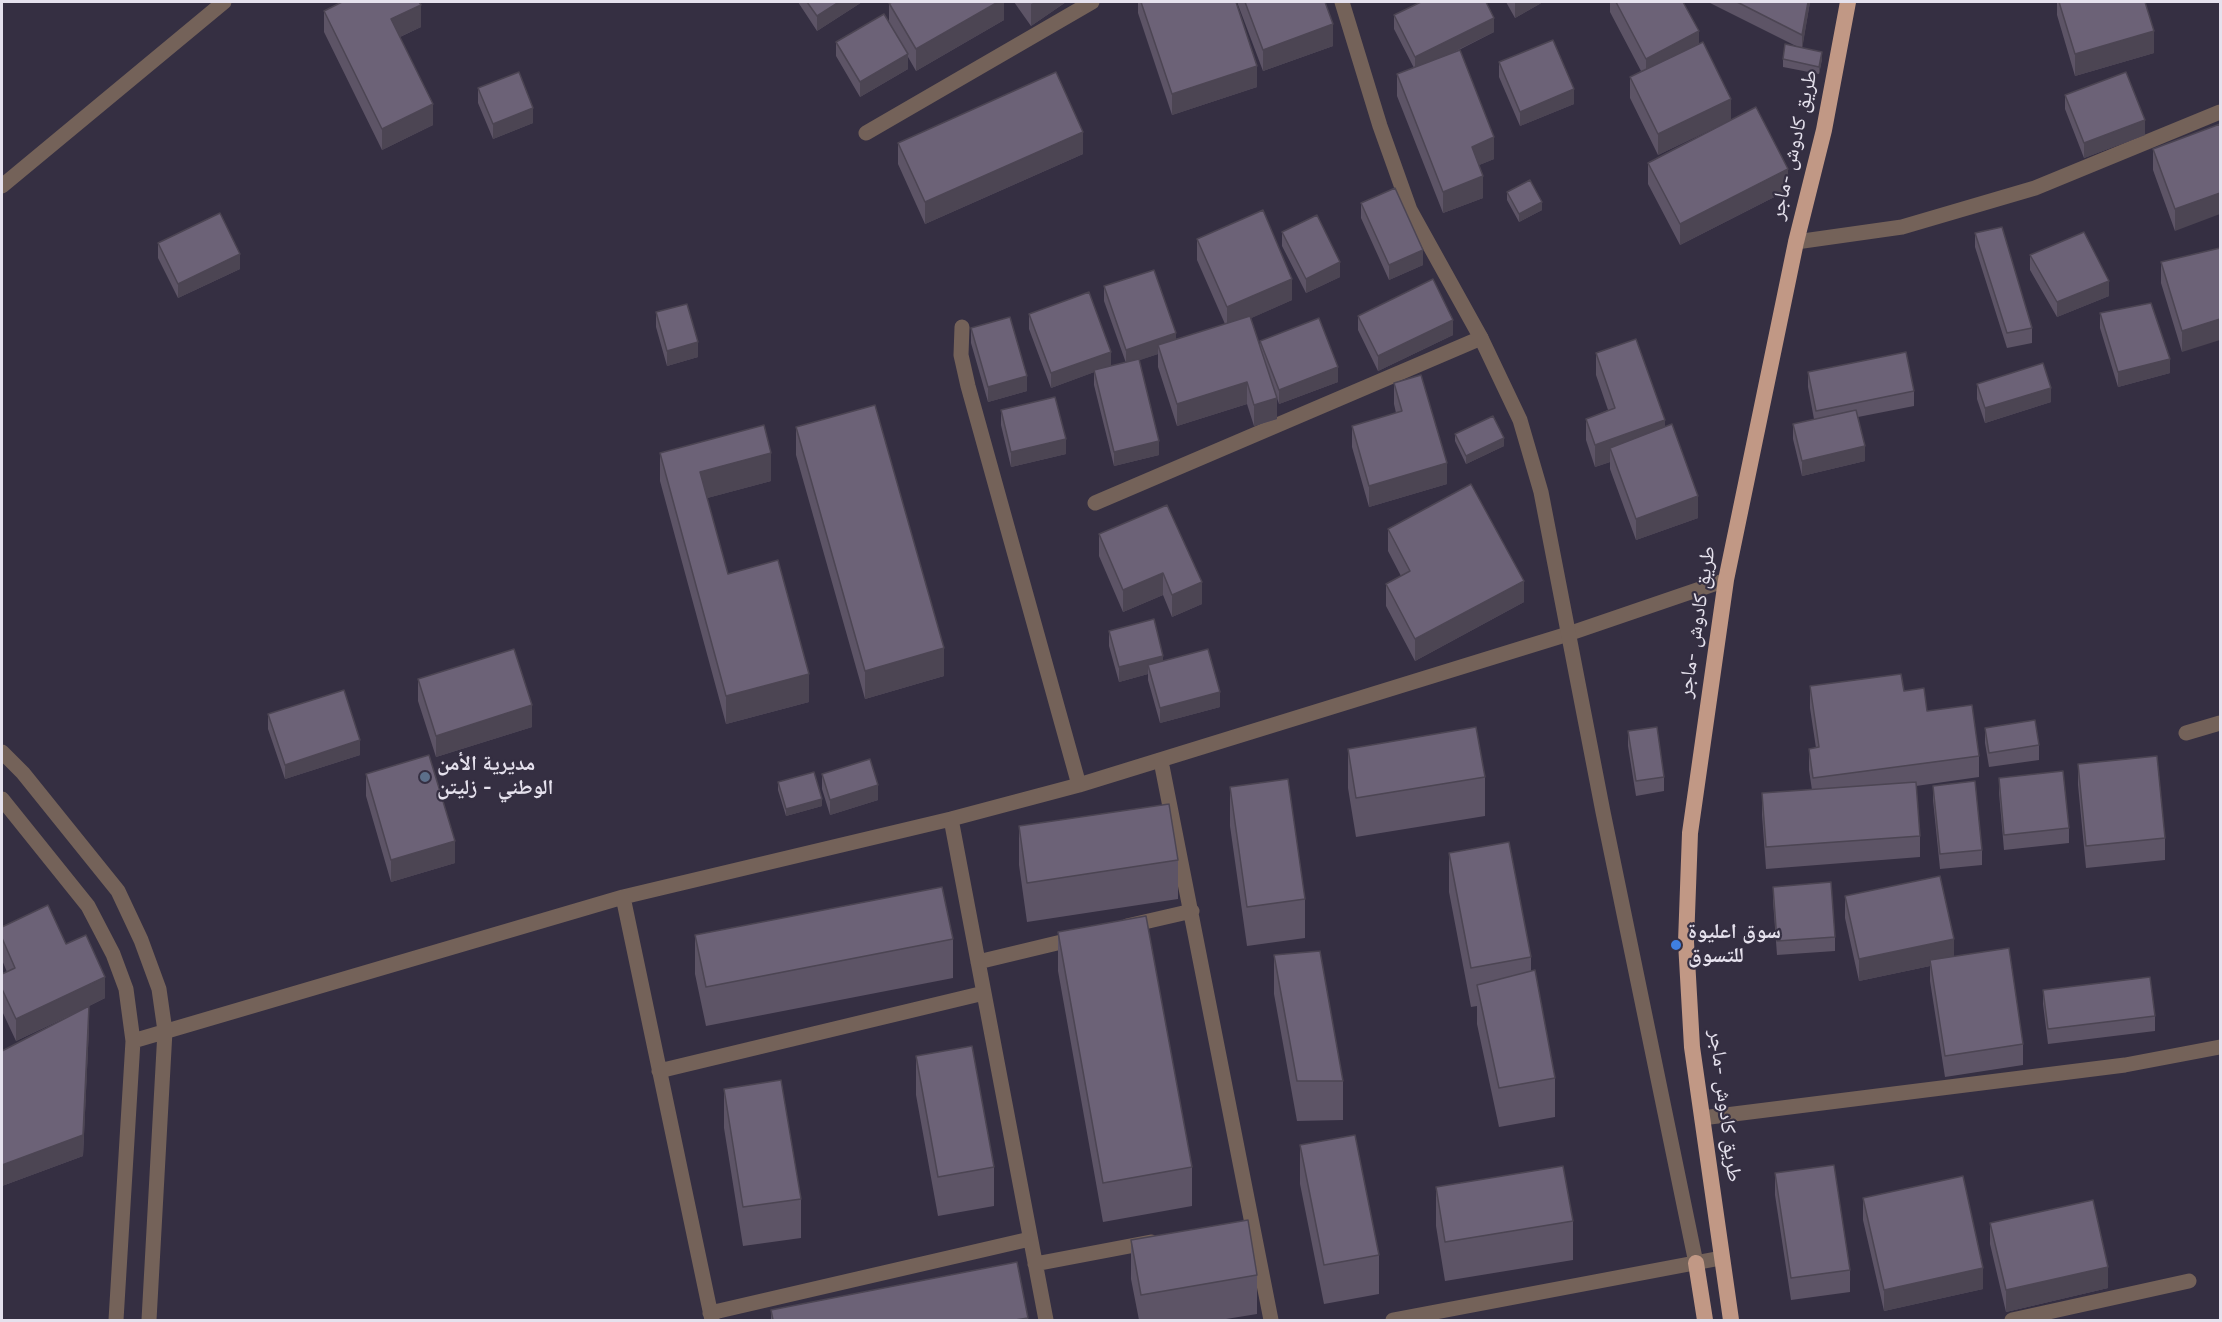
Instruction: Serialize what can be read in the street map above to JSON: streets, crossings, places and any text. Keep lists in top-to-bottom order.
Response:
{
  "streets": {
    "highway": ["طريق كادوش -ماجر"]
  },
  "places": ["مديرية الأمن الوطني - زليتن", "سوق اعليوة للتسوق"]
}
